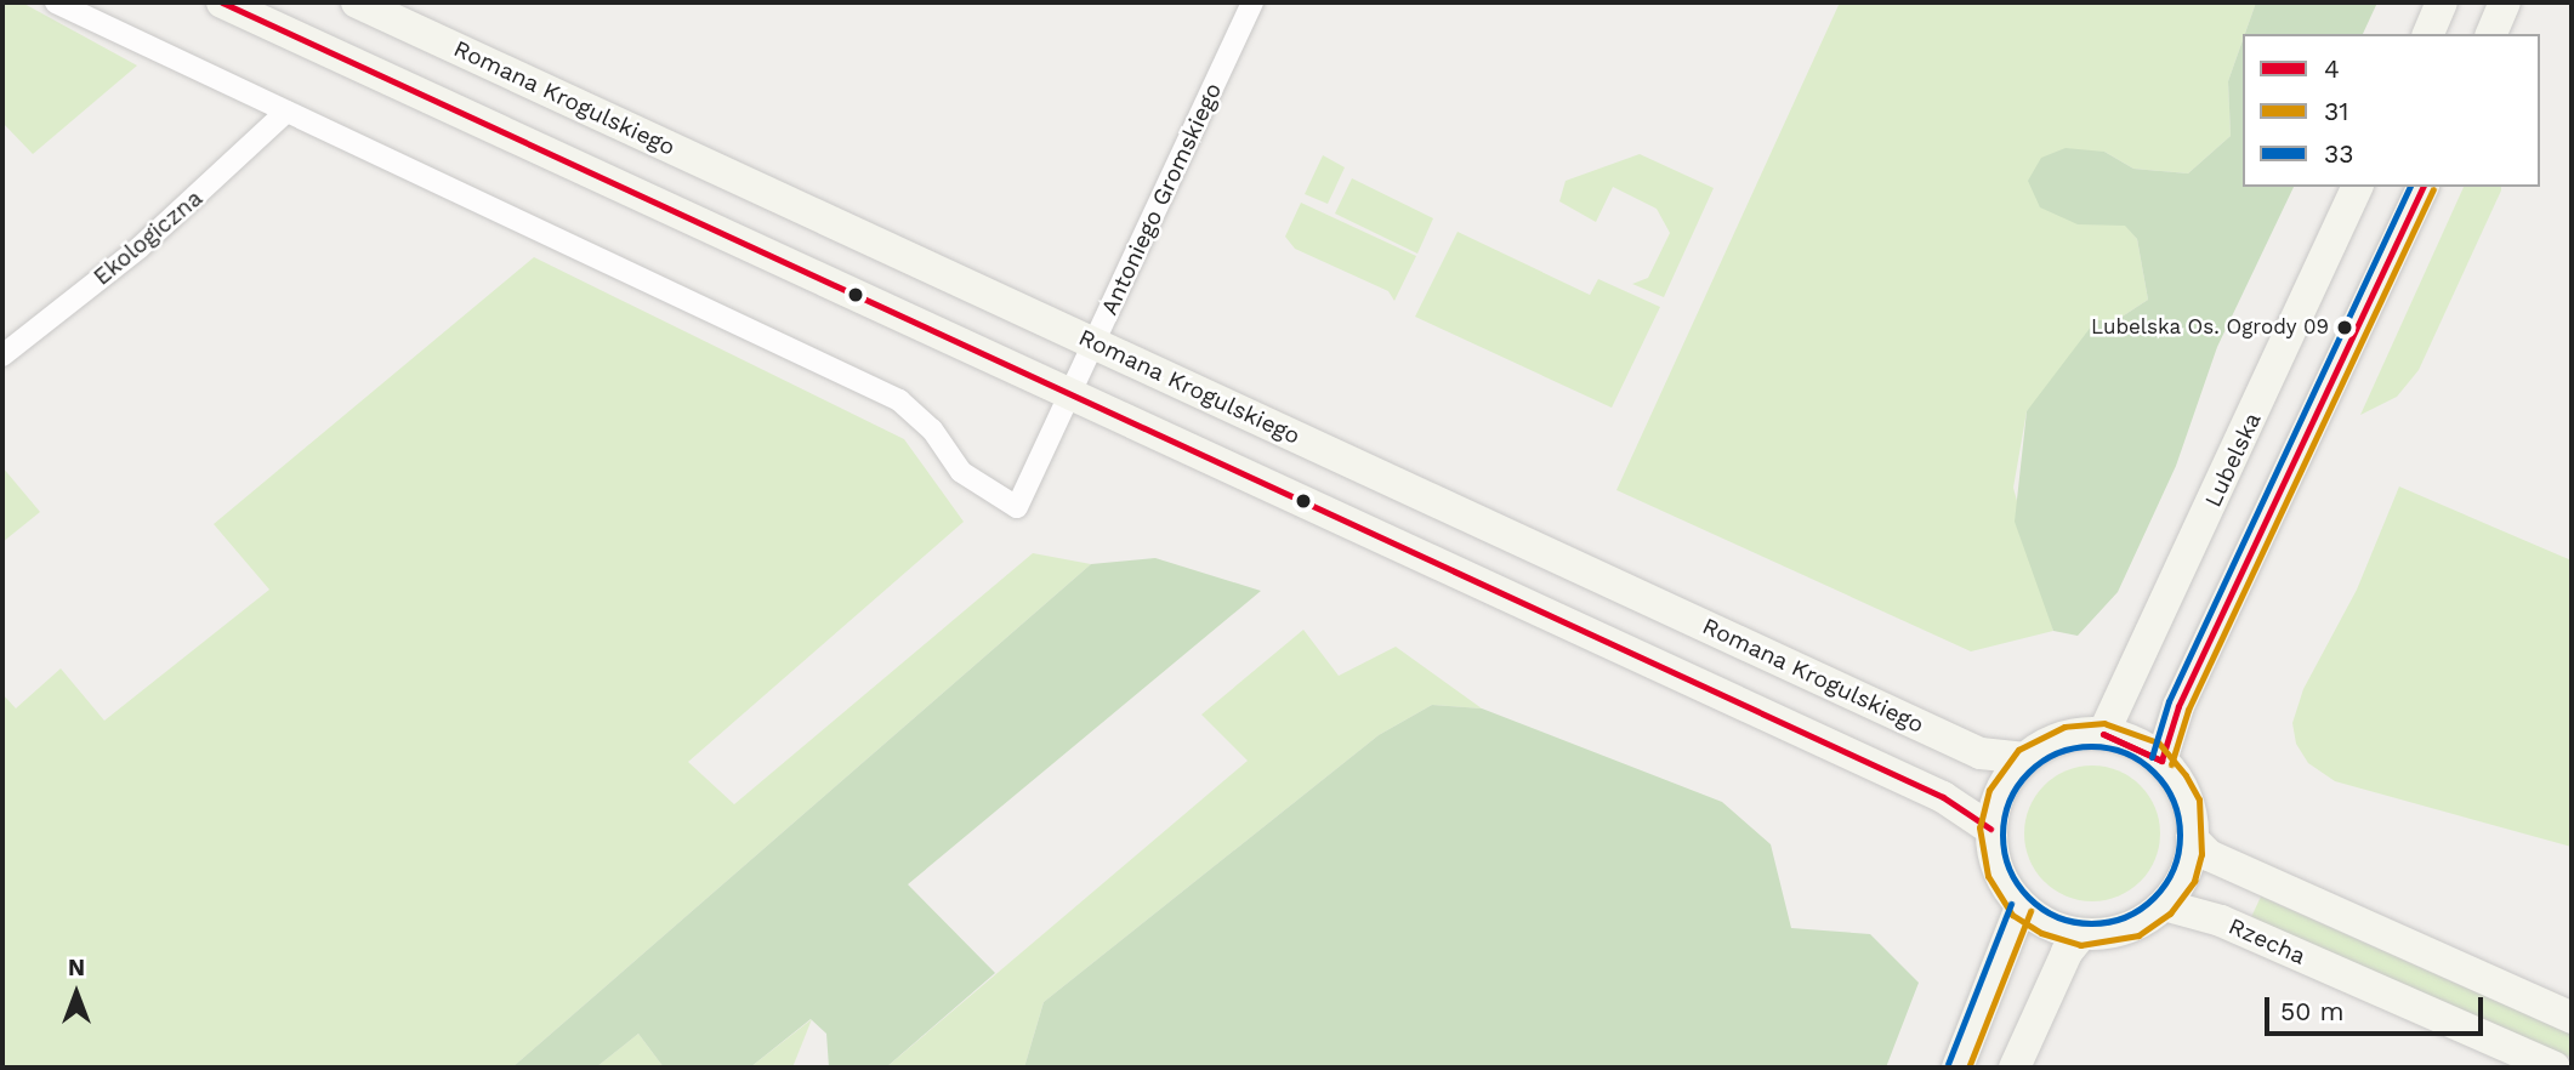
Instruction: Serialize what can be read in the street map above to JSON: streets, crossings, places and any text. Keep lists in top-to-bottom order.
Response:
{
  "streets": {
    "main road": ["Romana Krogulskiego", "Lubelska", "Rzecha"],
    "street": ["Antoniego Gromskiego", "Ekologiczna"]
  },
  "crossings": [
    ["Romana Krogulskiego", "Antoniego Gromskiego"],
    ["Romana Krogulskiego", "Lubelska"],
    ["Romana Krogulskiego", "Rzecha"],
    ["Antoniego Gromskiego", "Ekologiczna"],
    ["Lubelska", "Rzecha"]
  ],
  "places": ["Lubelska Os. Ogrody 09"],
  "lines": ["transit line 4", "transit line 33", "transit line 31"],
  "legend": ["4", "31", "33"],
  "scale_bar": "50 m",
  "north": "top"
}
